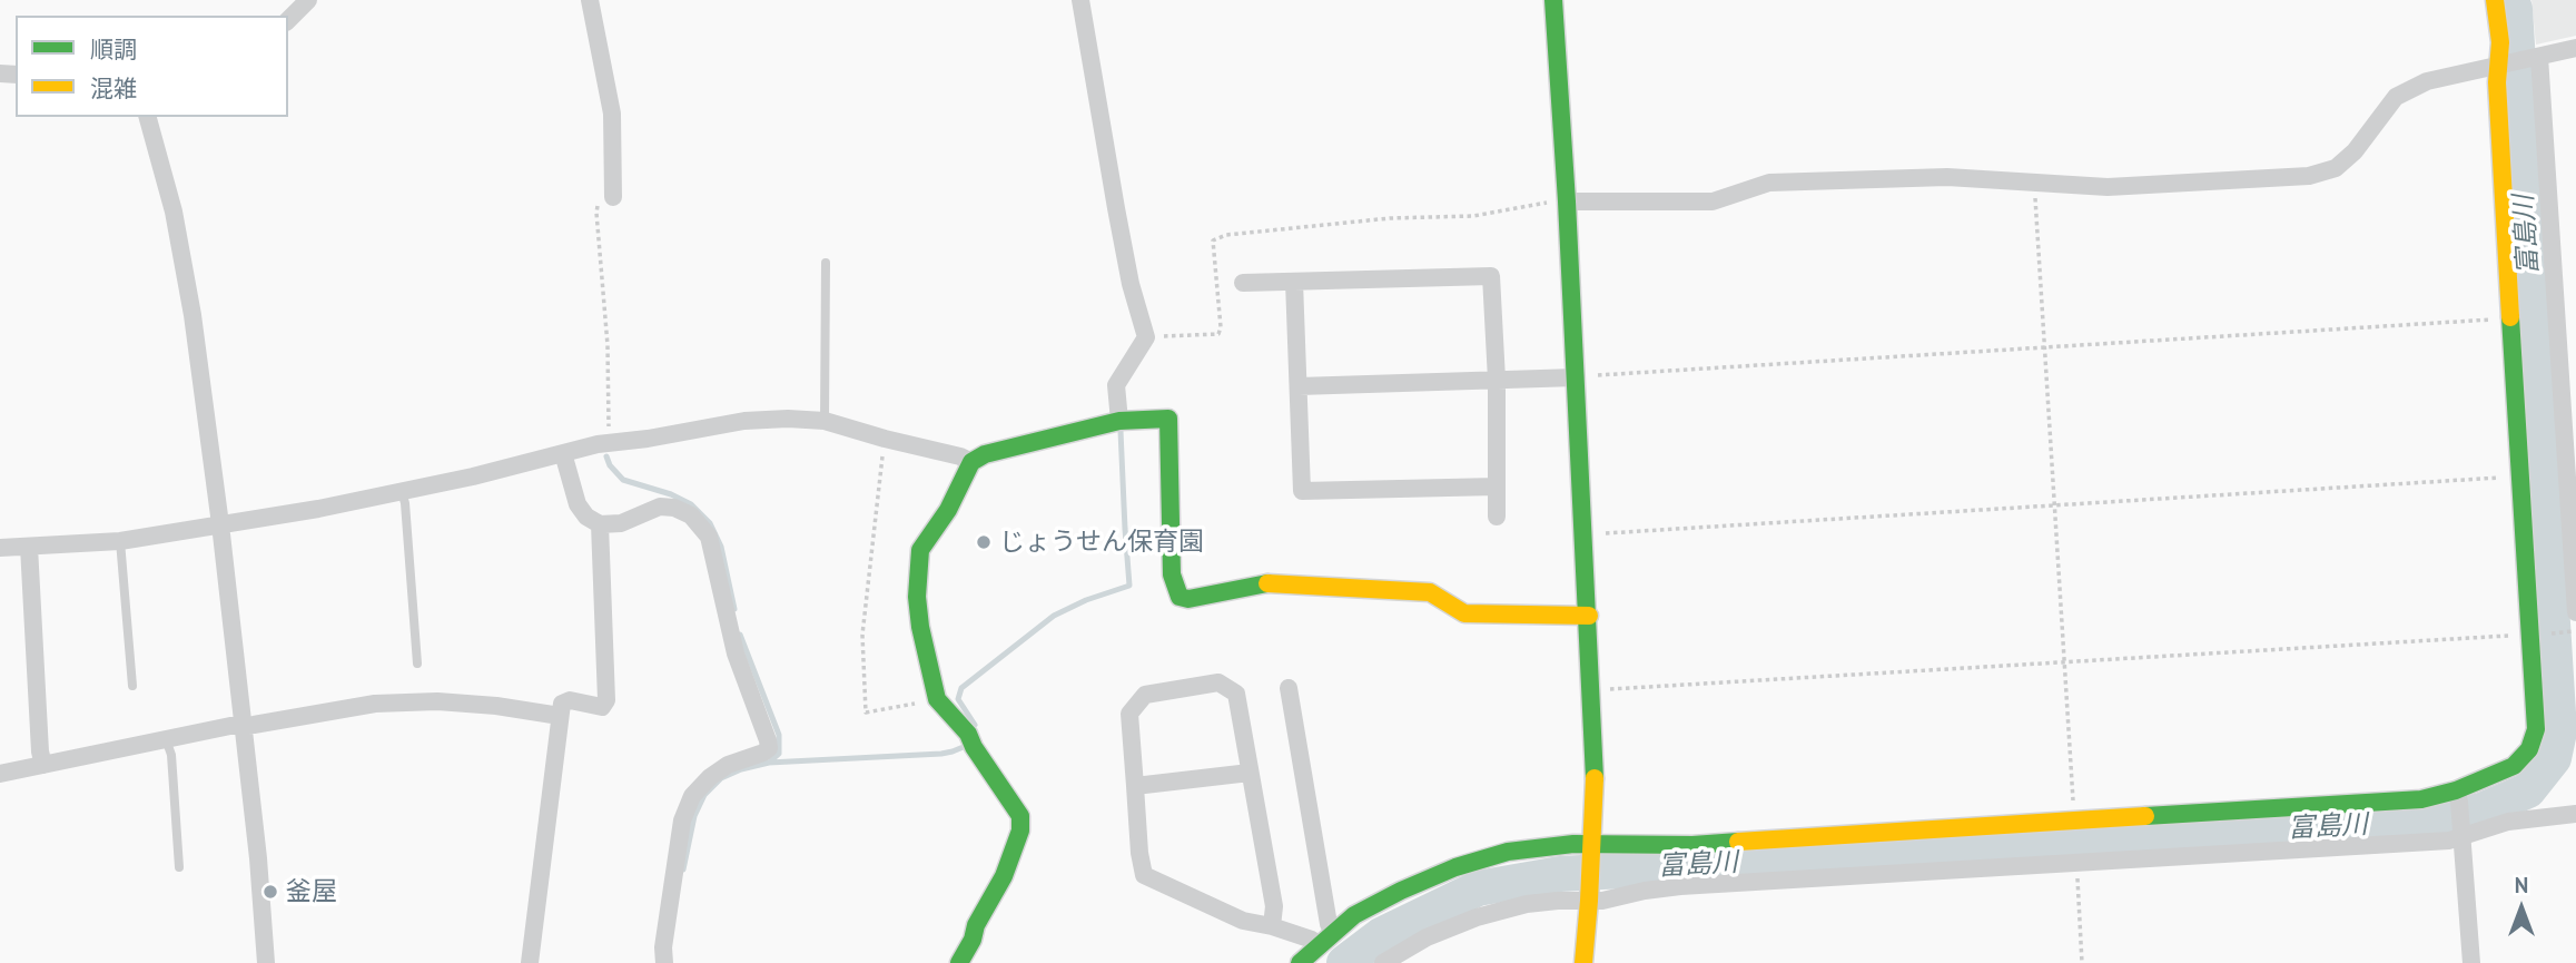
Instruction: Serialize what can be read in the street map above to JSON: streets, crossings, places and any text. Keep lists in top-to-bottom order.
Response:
{
  "water": ["富島川"],
  "places": ["じょうせん保育園", "釜屋"],
  "legend": ["順調", "混雑"],
  "north": "top"
}
